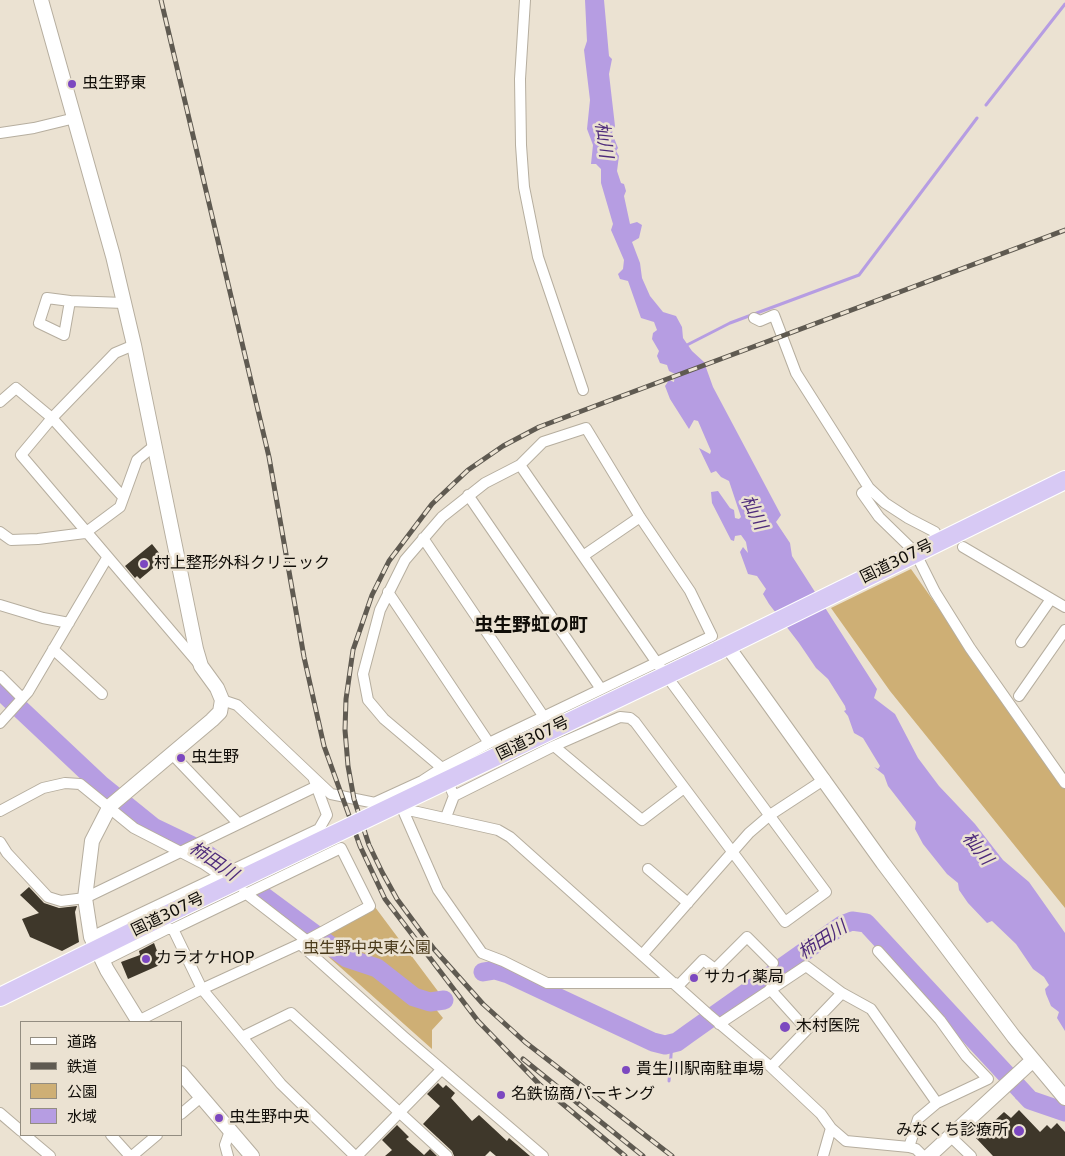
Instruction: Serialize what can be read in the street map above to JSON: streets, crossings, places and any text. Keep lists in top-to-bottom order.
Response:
{
  "streets": {
    "highway": ["国道307号"]
  },
  "districts": ["虫生野虹の町"],
  "water": ["杣川", "柿田川"],
  "parks": ["虫生野中央東公園"],
  "places": [
    "虫生野東",
    "村上整形外科クリニック",
    "虫生野",
    "カラオケHOP",
    "サカイ薬局",
    "木村医院",
    "貴生川駅南駐車場",
    "名鉄協商パーキング",
    "虫生野中央",
    "みなくち診療所"
  ],
  "legend": [
    "道路",
    "鉄道",
    "公園",
    "水域"
  ]
}
